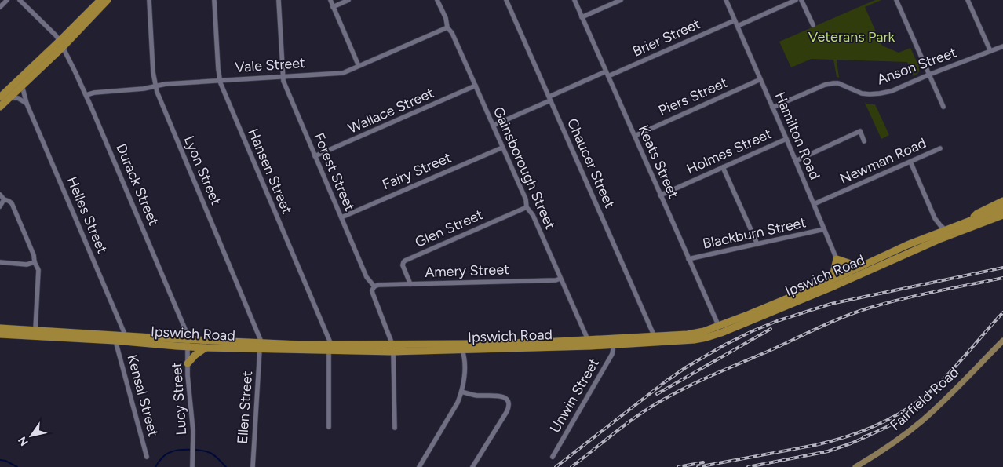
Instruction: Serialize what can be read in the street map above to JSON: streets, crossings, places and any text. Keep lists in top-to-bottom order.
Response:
{
  "streets": {
    "highway": ["Ipswich Road"],
    "main road": ["Fairfield Road"],
    "street": [
      "Brier Street",
      "Vale Street",
      "Anson Street",
      "Piers Street",
      "Wallace Street",
      "Hamilton Road",
      "Holmes Street",
      "Newman Road",
      "Keats Street",
      "Chaucer Street",
      "Gainsborough Street",
      "Lyon Street",
      "Hansen Street",
      "Fairy Street",
      "Forest Street",
      "Durack Street",
      "Helles Street",
      "Glen Street",
      "Blackburn Street",
      "Amery Street",
      "Kensal Street",
      "Unwin Street",
      "Lucy Street",
      "Ellen Street"
    ]
  },
  "crossings": [
    ["Brier Street", "Hamilton Road"],
    ["Brier Street", "Keats Street"],
    ["Brier Street", "Chaucer Street"],
    ["Brier Street", "Gainsborough Street"],
    ["Vale Street", "Gainsborough Street"],
    ["Vale Street", "Lyon Street"],
    ["Vale Street", "Hansen Street"],
    ["Vale Street", "Forest Street"],
    ["Vale Street", "Durack Street"],
    ["Anson Street", "Hamilton Road"],
    ["Piers Street", "Hamilton Road"],
    ["Piers Street", "Keats Street"],
    ["Wallace Street", "Gainsborough Street"],
    ["Wallace Street", "Forest Street"],
    ["Hamilton Road", "Holmes Street"],
    ["Hamilton Road", "Newman Road"],
    ["Hamilton Road", "Blackburn Street"],
    ["Hamilton Road", "Ipswich Road"],
    ["Holmes Street", "Keats Street"],
    ["Keats Street", "Blackburn Street"],
    ["Keats Street", "Ipswich Road"],
    ["Chaucer Street", "Ipswich Road"],
    ["Gainsborough Street", "Fairy Street"],
    ["Gainsborough Street", "Glen Street"],
    ["Gainsborough Street", "Amery Street"],
    ["Gainsborough Street", "Ipswich Road"],
    ["Lyon Street", "Ipswich Road"],
    ["Lyon Street", "Ellen Street"],
    ["Hansen Street", "Ipswich Road"],
    ["Fairy Street", "Forest Street"],
    ["Forest Street", "Amery Street"],
    ["Forest Street", "Ipswich Road"],
    ["Durack Street", "Ipswich Road"],
    ["Durack Street", "Lucy Street"],
    ["Helles Street", "Ipswich Road"],
    ["Glen Street", "Amery Street"],
    ["Ipswich Road", "Kensal Street"],
    ["Ipswich Road", "Unwin Street"],
    ["Ipswich Road", "Lucy Street"],
    ["Ipswich Road", "Ellen Street"]
  ],
  "parks": ["Veterans Park"],
  "north": "bottom left"
}
